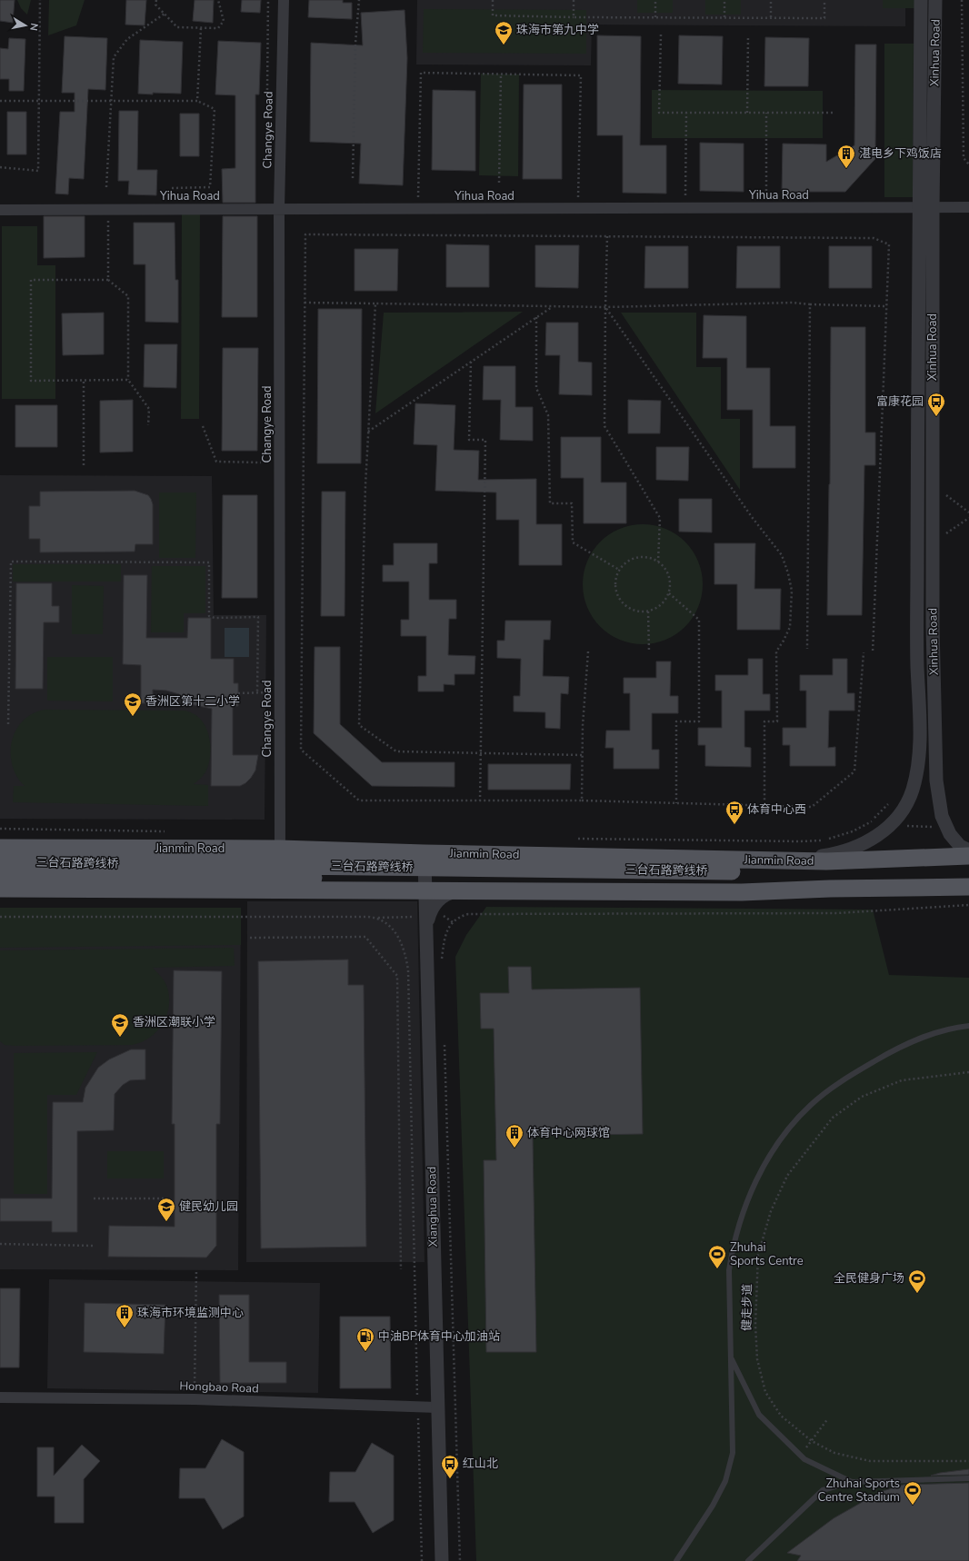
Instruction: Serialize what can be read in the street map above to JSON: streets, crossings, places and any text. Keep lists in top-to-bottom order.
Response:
{
  "streets": {
    "main road": ["Jianmin Road", "三台石路跨线桥"],
    "street": [
      "Xinhua Road",
      "Changye Road",
      "Yihua Road",
      "Xianghua Road",
      "Hongbao Road"
    ],
    "path": ["健走步道"]
  },
  "crossings": [
    ["Xinhua Road", "Yihua Road"],
    ["Xinhua Road", "Jianmin Road"],
    ["Changye Road", "Yihua Road"],
    ["Changye Road", "Jianmin Road"],
    ["Jianmin Road", "Xianghua Road"],
    ["Xianghua Road", "Hongbao Road"]
  ],
  "places": {
    "school or university": [
      "珠海市第九中学",
      "香洲区第十二小学",
      "香洲区潮联小学",
      "健民幼儿园"
    ],
    "building": ["湛电乡下鸡饭店", "体育中心网球馆", "珠海市环境监测中心"],
    "bus stop": ["富康花园", "体育中心西", "红山北"],
    "sports": ["Zhuhai Sports Centre", "全民健身广场", "Zhuhai Sports Centre Stadium"],
    "fuel station": ["中油BP体育中心加油站"]
  },
  "north": "right"
}
